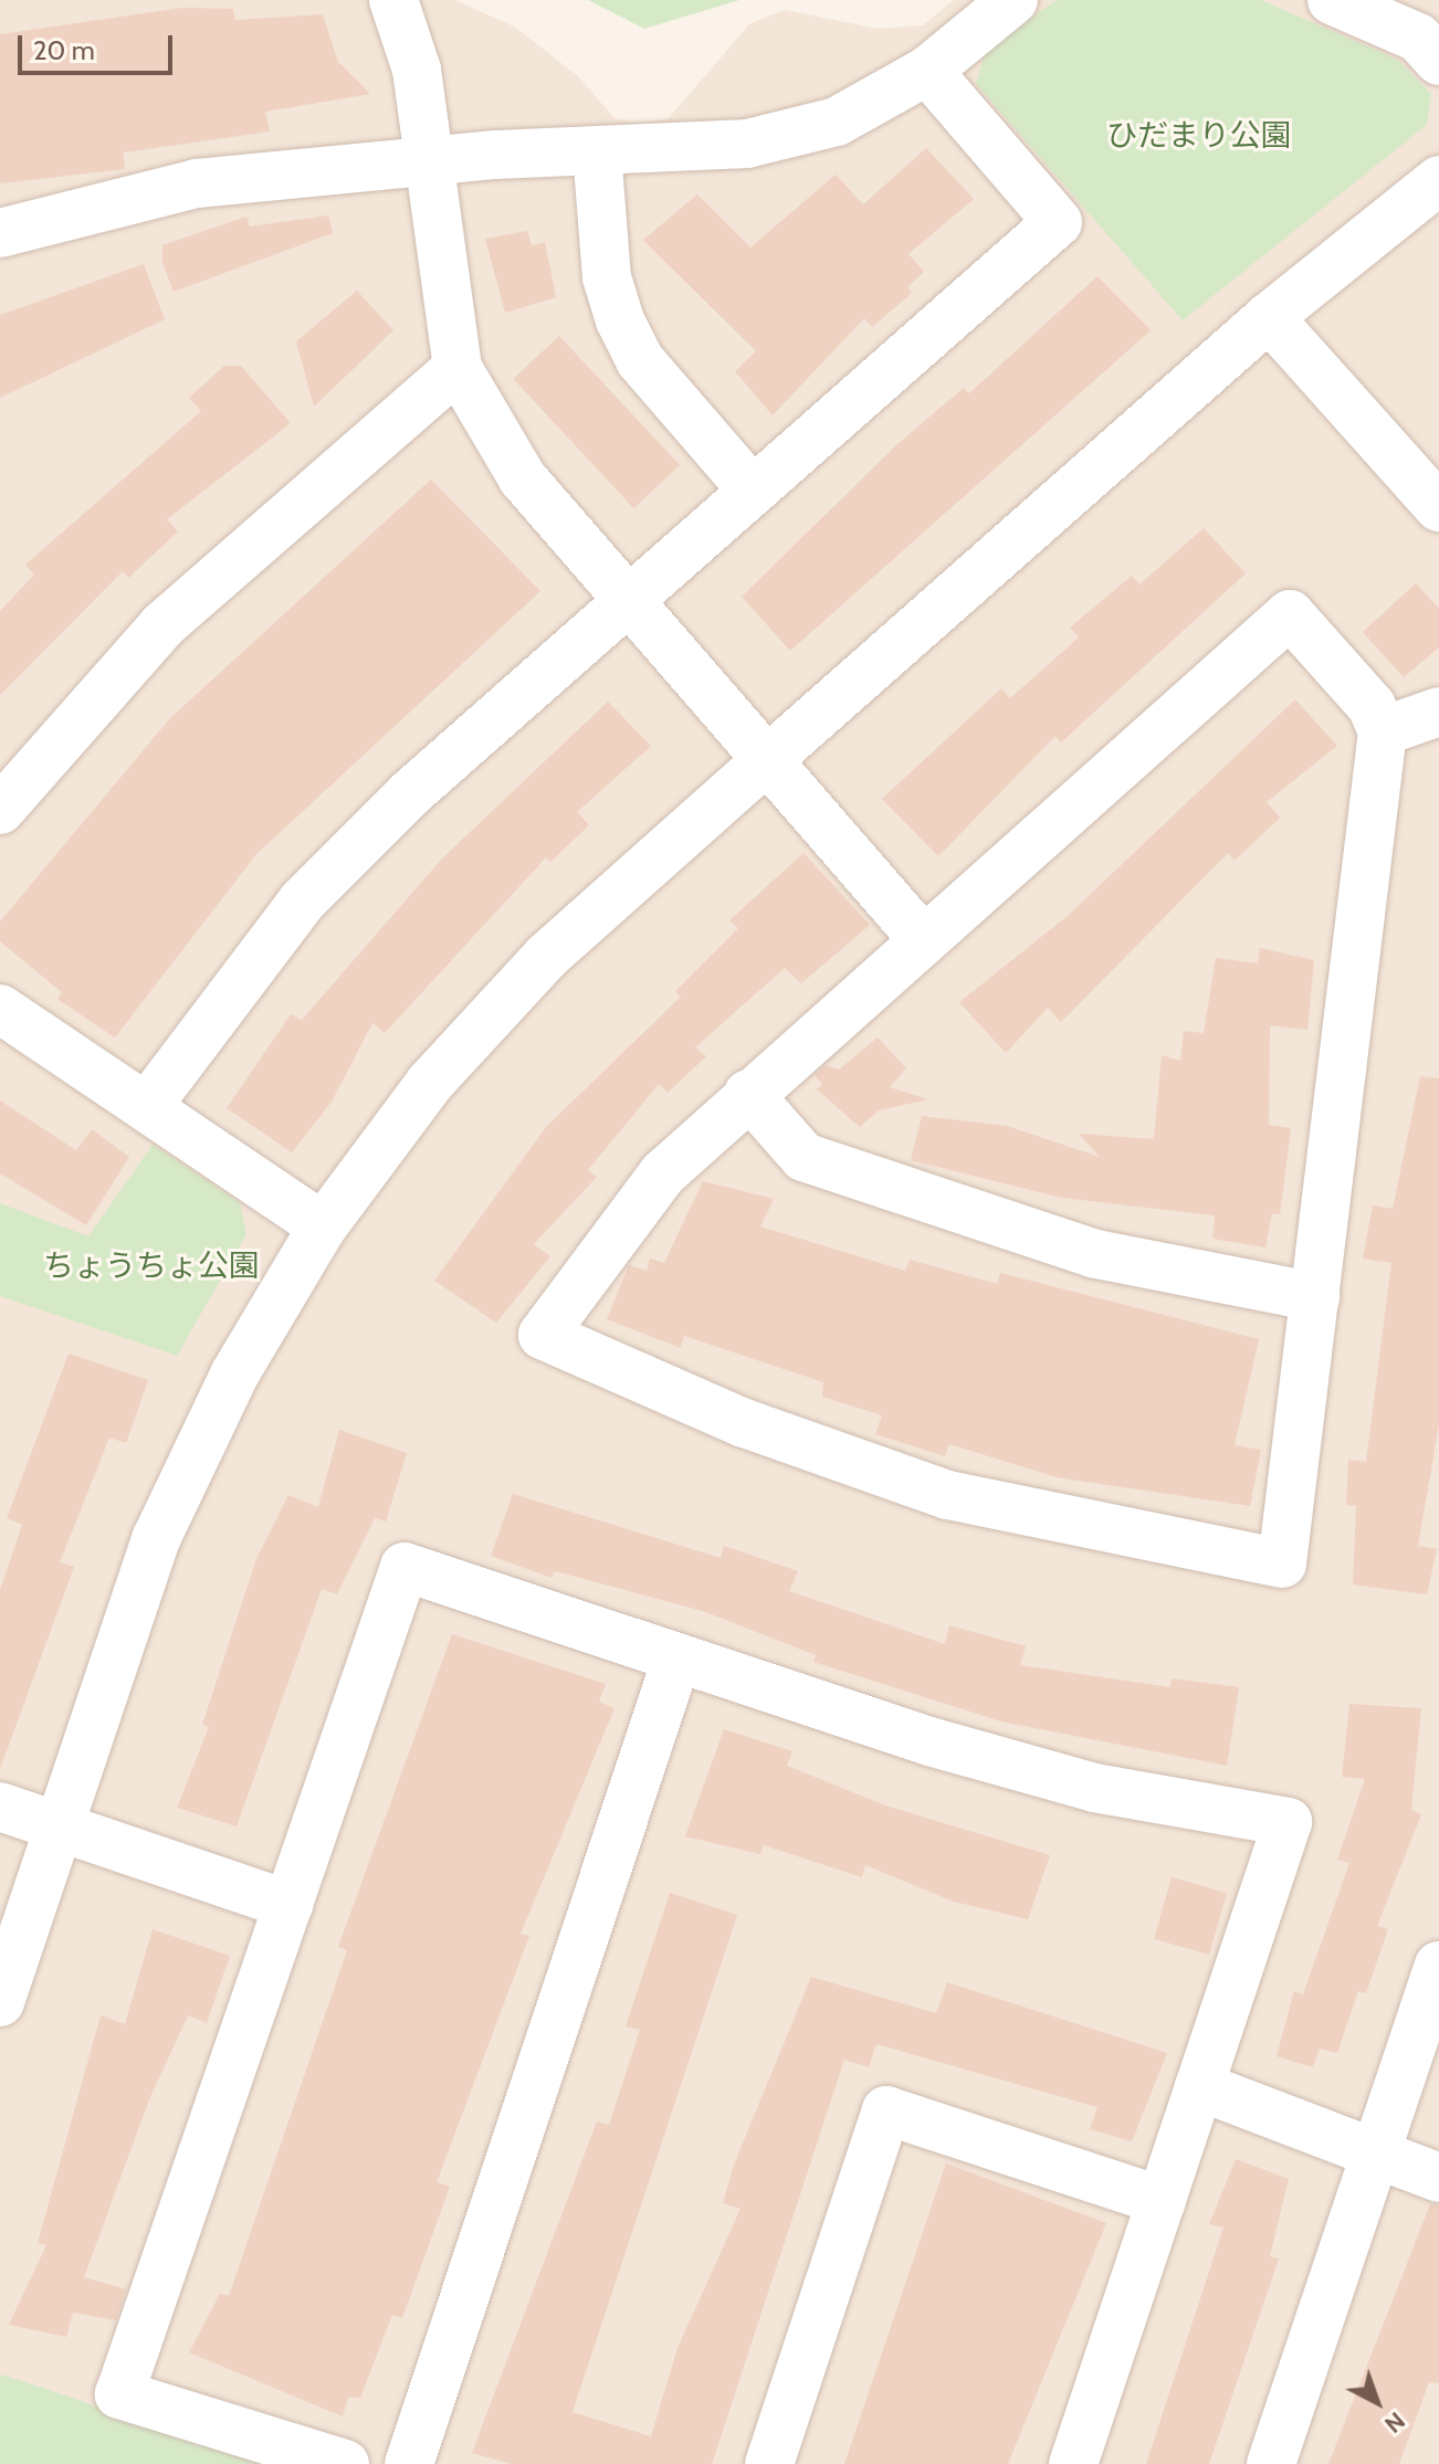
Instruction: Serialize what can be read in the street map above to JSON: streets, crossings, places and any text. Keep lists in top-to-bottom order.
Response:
{
  "parks": ["ひだまり公園", "ちょうちょ公園"],
  "scale_bar": "20 m",
  "north": "bottom right"
}
